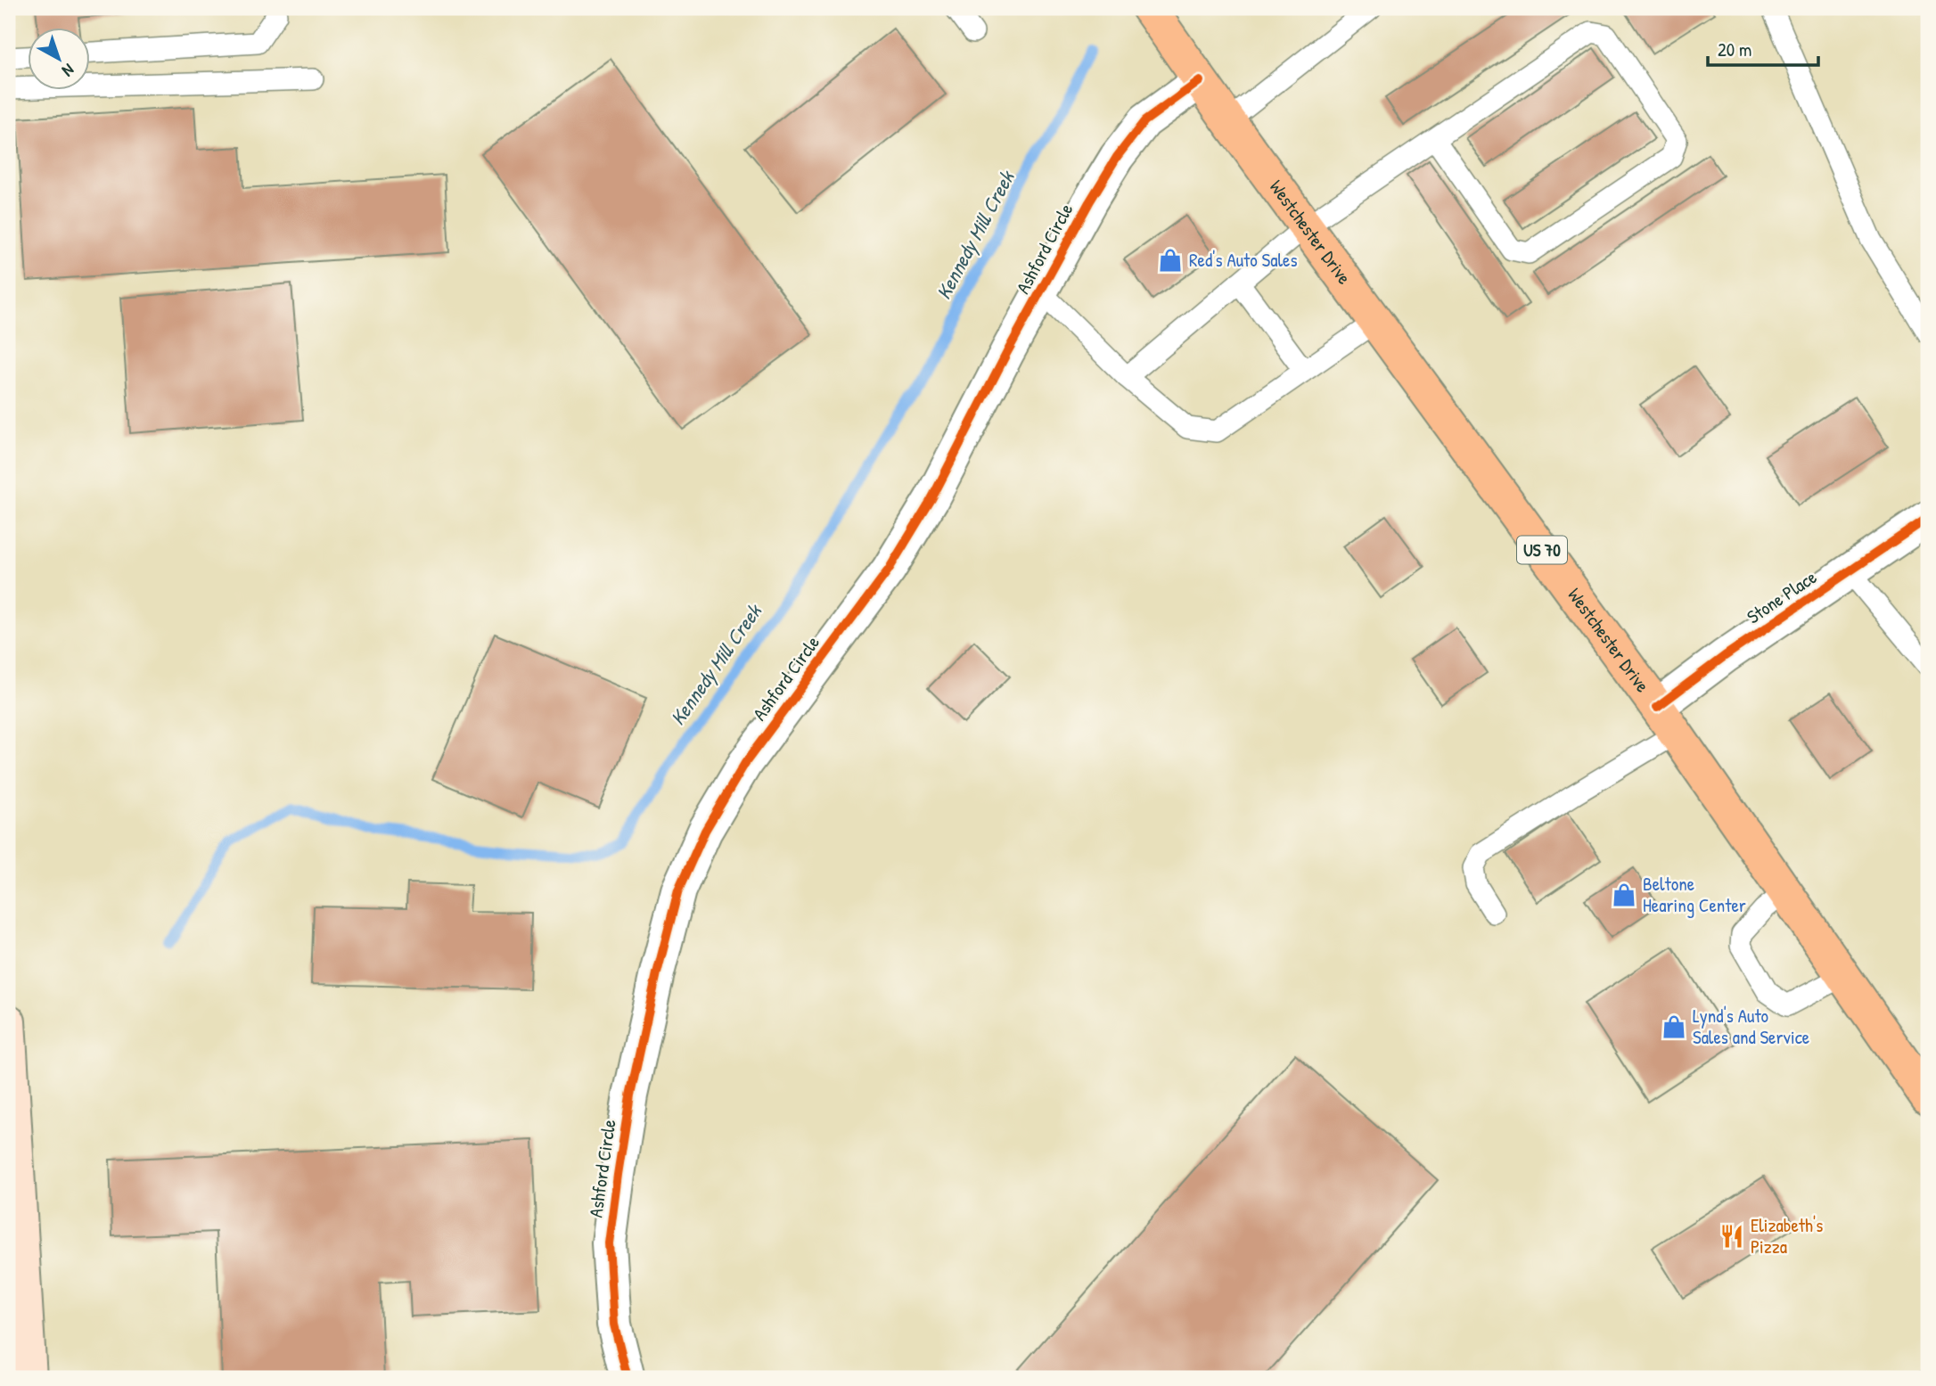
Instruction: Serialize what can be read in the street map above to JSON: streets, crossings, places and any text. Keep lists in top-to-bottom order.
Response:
{
  "streets": {
    "main road": ["Westchester Drive", "US 70"],
    "street": ["Ashford Circle", "Stone Place"]
  },
  "crossings": [
    ["Westchester Drive", "Ashford Circle"],
    ["Westchester Drive", "Stone Place"]
  ],
  "water": ["Kennedy Mill Creek"],
  "places": {
    "shop": ["Red's Auto Sales", "Beltone Hearing Center", "Lynd's Auto Sales and Service"],
    "restaurant": ["Elizabeth's Pizza"]
  },
  "scale_bar": "20 m",
  "north": "bottom right"
}
